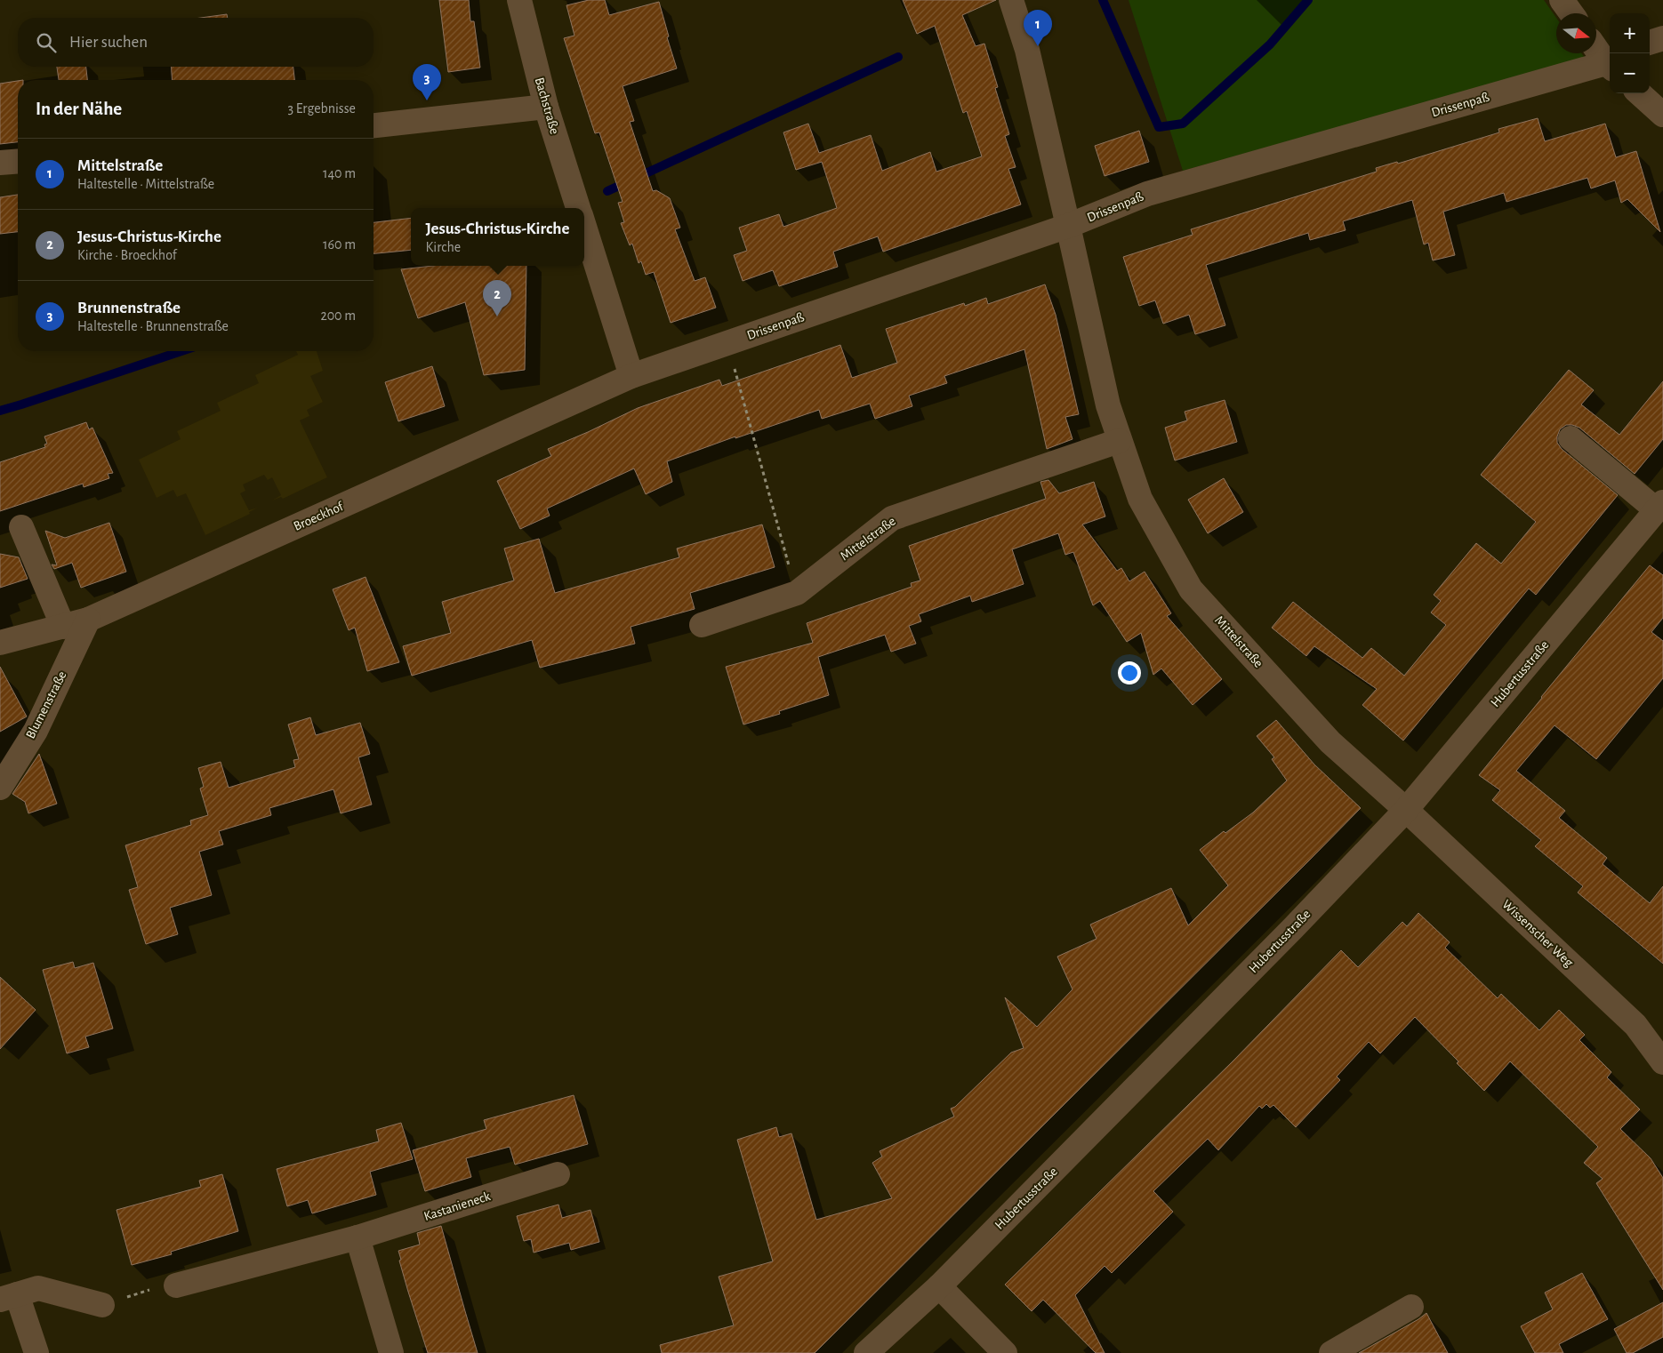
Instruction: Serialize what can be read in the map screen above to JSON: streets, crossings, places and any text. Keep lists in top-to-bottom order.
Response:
{
  "streets": {
    "street": [
      "Drissenpaß",
      "Bachstraße",
      "Broeckhof",
      "Mittelstraße",
      "Hubertusstraße",
      "Blumenstraße",
      "Wissenscher Weg",
      "Kastanieneck"
    ]
  },
  "crossings": [
    ["Drissenpaß", "Broeckhof"],
    ["Drissenpaß", "Mittelstraße"],
    ["Broeckhof", "Blumenstraße"],
    ["Mittelstraße", "Hubertusstraße"],
    ["Mittelstraße", "Wissenscher Weg"],
    ["Hubertusstraße", "Wissenscher Weg"]
  ],
  "north": "right",
  "page": {
    "pins": ["1", "3", "2"],
    "map_buttons": ["+", "−"],
    "search": "Hier suchen",
    "heading": ["In der Nähe", "3 Ergebnisse"],
    "list": [
      {
        "mark": "1",
        "name": "Mittelstraße",
        "note": "Haltestelle · Mittelstraße",
        "value": "140 m"
      },
      {
        "mark": "2",
        "name": "Jesus-Christus-Kirche",
        "note": "Kirche · Broeckhof",
        "value": "160 m"
      },
      {
        "mark": "3",
        "name": "Brunnenstraße",
        "note": "Haltestelle · Brunnenstraße",
        "value": "200 m"
      }
    ],
    "popup": ["Jesus-Christus-Kirche", "Kirche"]
  }
}
